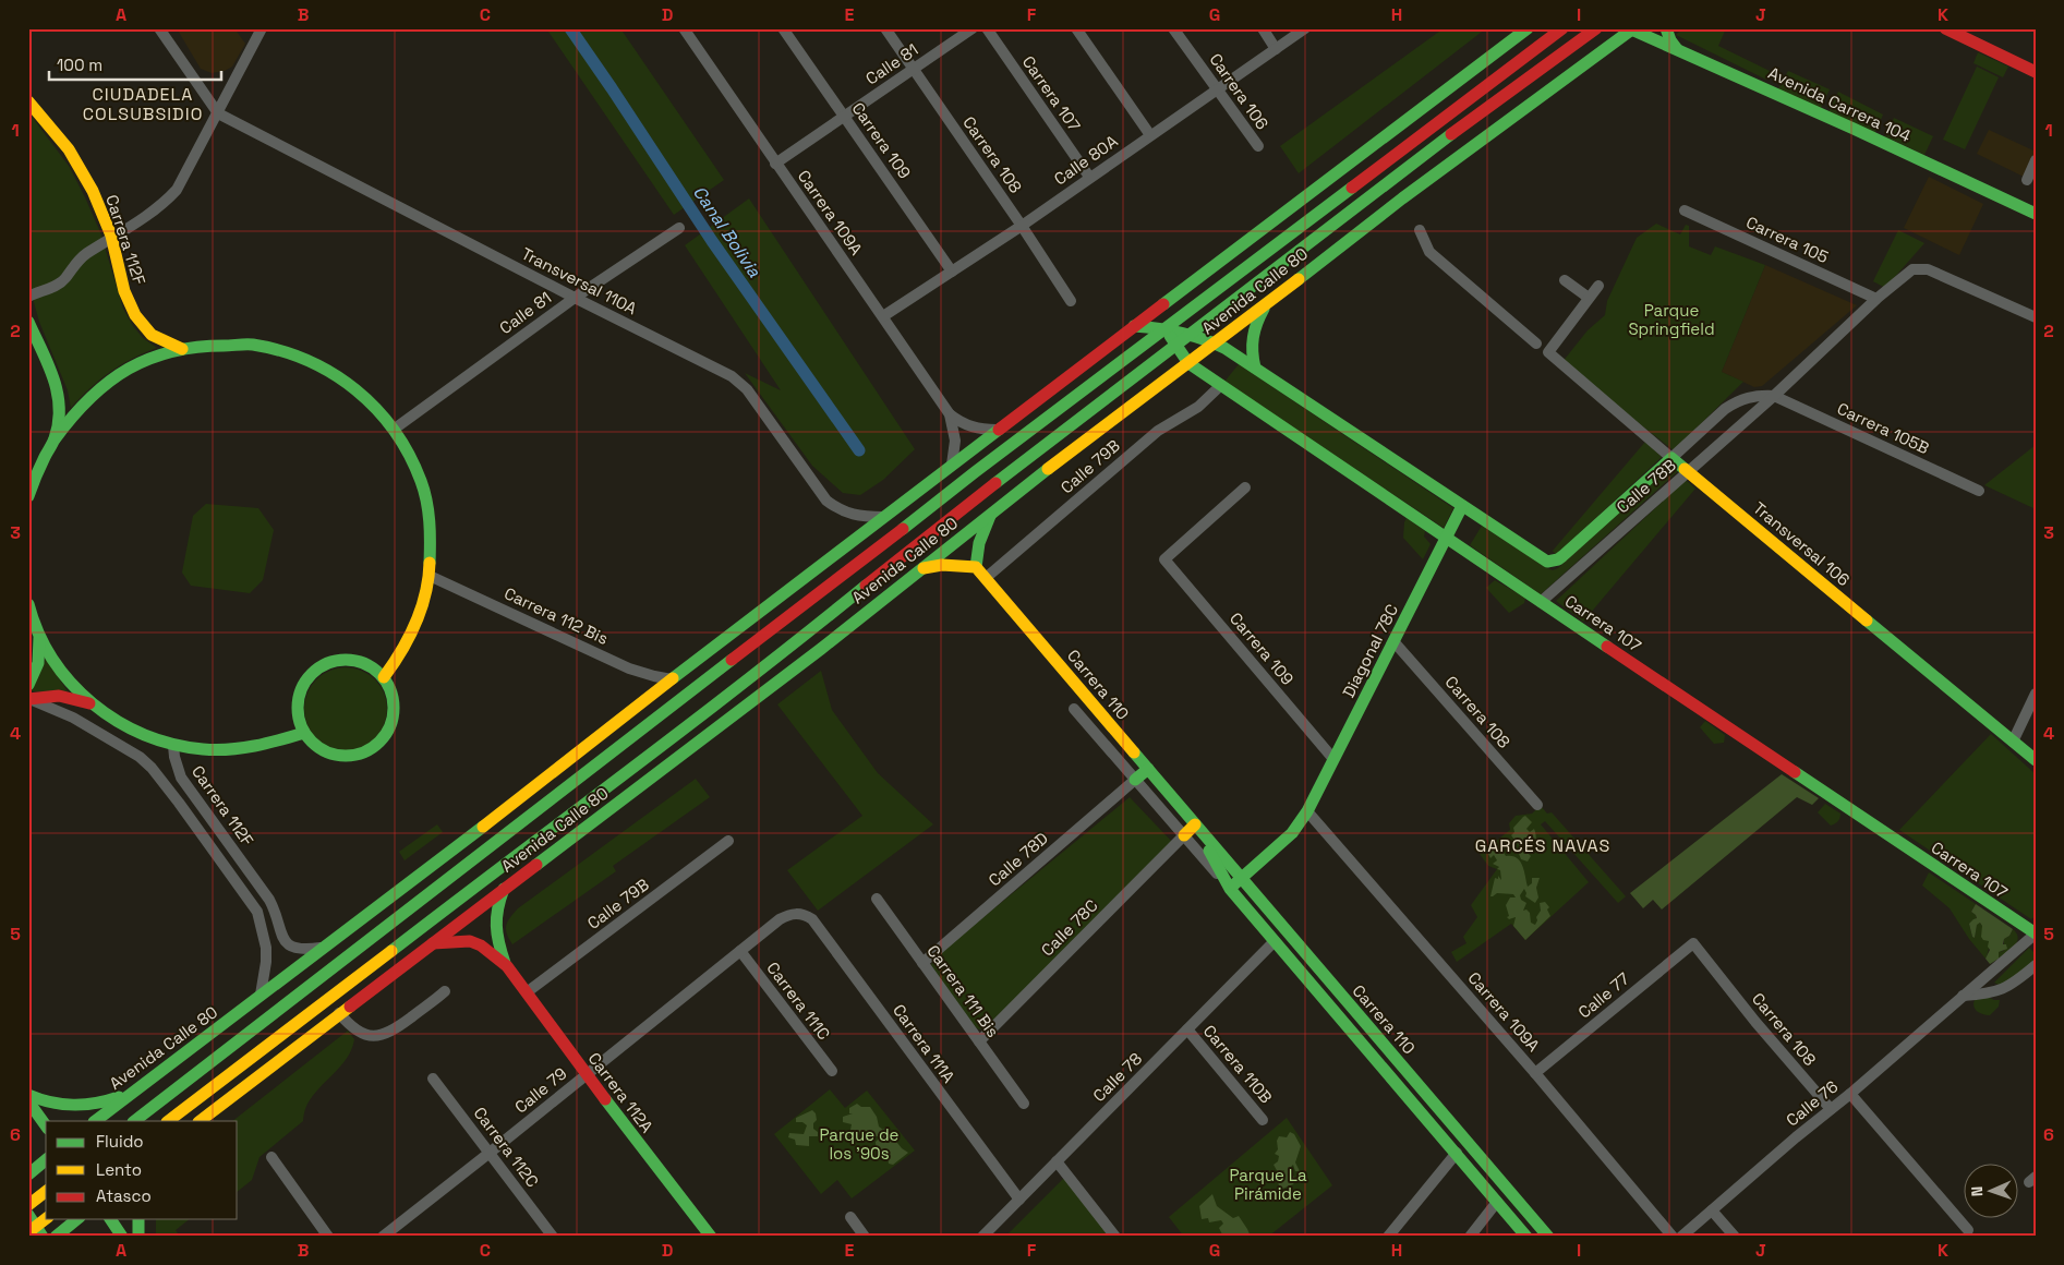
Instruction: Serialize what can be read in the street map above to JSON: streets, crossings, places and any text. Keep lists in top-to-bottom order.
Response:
{
  "streets": {
    "main road": [
      "Carrera 107",
      "Avenida Carrera 104",
      "Carrera 112F",
      "Avenida Calle 80",
      "Calle 78B",
      "Transversal 106",
      "Diagonal 78C",
      "Carrera 110",
      "Carrera 112A"
    ],
    "street": [
      "Calle 81",
      "Carrera 106",
      "Carrera 109",
      "Carrera 108",
      "Calle 80A",
      "Carrera 109A",
      "Carrera 105",
      "Transversal 110A",
      "Carrera 105B",
      "Calle 79B",
      "Carrera 112 Bis",
      "Calle 78D",
      "Calle 78C",
      "Carrera 111 Bis",
      "Calle 77",
      "Carrera 111C",
      "Carrera 111A",
      "Carrera 110B",
      "Calle 78",
      "Calle 79",
      "Calle 76",
      "Carrera 112C"
    ]
  },
  "crossings": [
    ["Calle 81", "Carrera 109"],
    ["Calle 81", "Carrera 108"],
    ["Calle 81", "Carrera 109A"],
    ["Calle 81", "Transversal 110A"],
    ["Carrera 106", "Calle 80A"],
    ["Carrera 107", "Calle 80A"],
    ["Carrera 107", "Avenida Calle 80"],
    ["Carrera 107", "Calle 79B"],
    ["Carrera 107", "Calle 78B"],
    ["Carrera 107", "Diagonal 78C"],
    ["Carrera 107", "Calle 76"],
    ["Avenida Carrera 104", "Avenida Calle 80"],
    ["Carrera 109", "Calle 80A"],
    ["Carrera 109", "Diagonal 78C"],
    ["Carrera 108", "Calle 80A"],
    ["Carrera 108", "Diagonal 78C"],
    ["Carrera 108", "Calle 77"],
    ["Carrera 108", "Calle 76"],
    ["Calle 80A", "Carrera 109A"],
    ["Carrera 109A", "Avenida Calle 80"],
    ["Carrera 109A", "Diagonal 78C"],
    ["Carrera 109A", "Calle 77"],
    ["Carrera 112F", "Avenida Calle 80"],
    ["Carrera 105", "Calle 78B"],
    ["Transversal 110A", "Avenida Calle 80"],
    ["Avenida Calle 80", "Carrera 112 Bis"],
    ["Avenida Calle 80", "Carrera 112A"],
    ["Carrera 105B", "Calle 78B"],
    ["Calle 79B", "Carrera 110"],
    ["Calle 79B", "Carrera 112A"],
    ["Calle 78B", "Transversal 106"],
    ["Calle 78B", "Diagonal 78C"],
    ["Carrera 110", "Calle 78D"],
    ["Carrera 110", "Calle 78C"],
    ["Carrera 110", "Calle 78"],
    ["Calle 78D", "Carrera 111 Bis"],
    ["Calle 78C", "Carrera 111 Bis"],
    ["Carrera 111C", "Calle 79"],
    ["Carrera 111A", "Calle 78"],
    ["Carrera 111A", "Calle 79"],
    ["Carrera 110B", "Calle 78"],
    ["Calle 79", "Carrera 112A"],
    ["Calle 79", "Carrera 112C"]
  ],
  "districts": ["CIUDADELA COLSUBSIDIO", "GARCÉS NAVAS"],
  "water": ["Canal Bolivia"],
  "parks": ["Parque Springfield", "Parque de los '90s", "Parque La Pirámide"],
  "legend": ["Fluido", "Lento", "Atasco"],
  "scale_bar": "100 m",
  "north": "left",
  "grid": {
    "columns": [
      "A",
      "B",
      "C",
      "D",
      "E",
      "F",
      "G",
      "H",
      "I",
      "J",
      "K"
    ],
    "rows": [
      "1",
      "2",
      "3",
      "4",
      "5",
      "6"
    ]
  }
}
